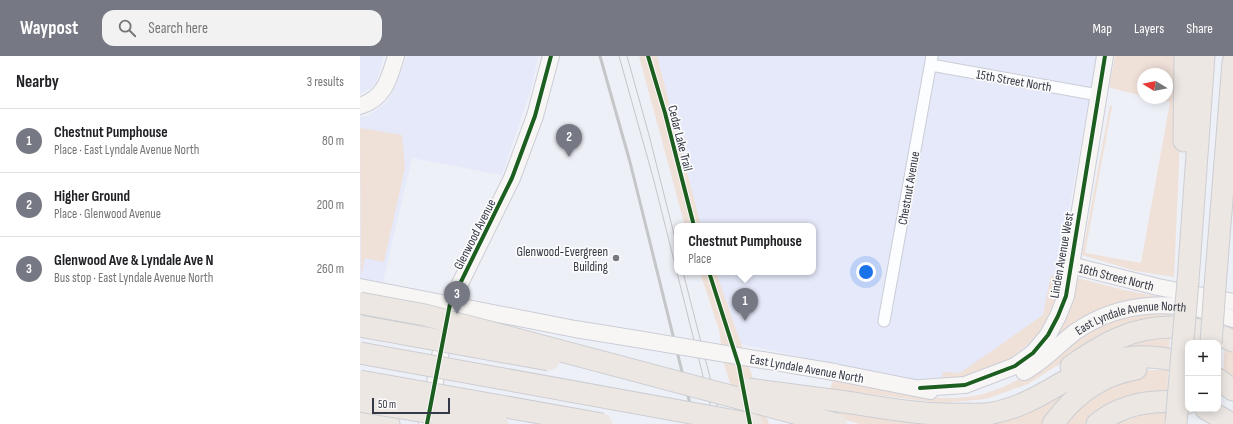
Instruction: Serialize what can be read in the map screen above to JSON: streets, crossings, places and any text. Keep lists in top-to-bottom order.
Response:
{
  "streets": {
    "street": [
      "15th Street North",
      "Chestnut Avenue",
      "Glenwood Avenue",
      "Linden Avenue West",
      "16th Street North",
      "East Lyndale Avenue North"
    ],
    "cycle path": ["Cedar Lake Trail"]
  },
  "crossings": [
    ["15th Street North", "Chestnut Avenue"],
    ["15th Street North", "Linden Avenue West"],
    ["Glenwood Avenue", "East Lyndale Avenue North"],
    ["Linden Avenue West", "16th Street North"],
    ["Linden Avenue West", "East Lyndale Avenue North"]
  ],
  "places": ["Glenwood-Evergreen Building"],
  "scale_bar": "50 m",
  "north": "left",
  "page": {
    "header": "Waypost",
    "search": "Search here",
    "nav": ["Map", "Layers", "Share"],
    "heading": ["Nearby", "3 results"],
    "list": [
      {
        "mark": "1",
        "name": "Chestnut Pumphouse",
        "note": "Place · East Lyndale Avenue North",
        "value": "80 m"
      },
      {
        "mark": "2",
        "name": "Higher Ground",
        "note": "Place · Glenwood Avenue",
        "value": "200 m"
      },
      {
        "mark": "3",
        "name": "Glenwood Ave & Lyndale Ave N",
        "note": "Bus stop · East Lyndale Avenue North",
        "value": "260 m"
      }
    ],
    "pins": ["2", "3", "1"],
    "popup": ["Chestnut Pumphouse", "Place"],
    "map_buttons": ["+", "−"],
    "scale": "50 m"
  }
}
